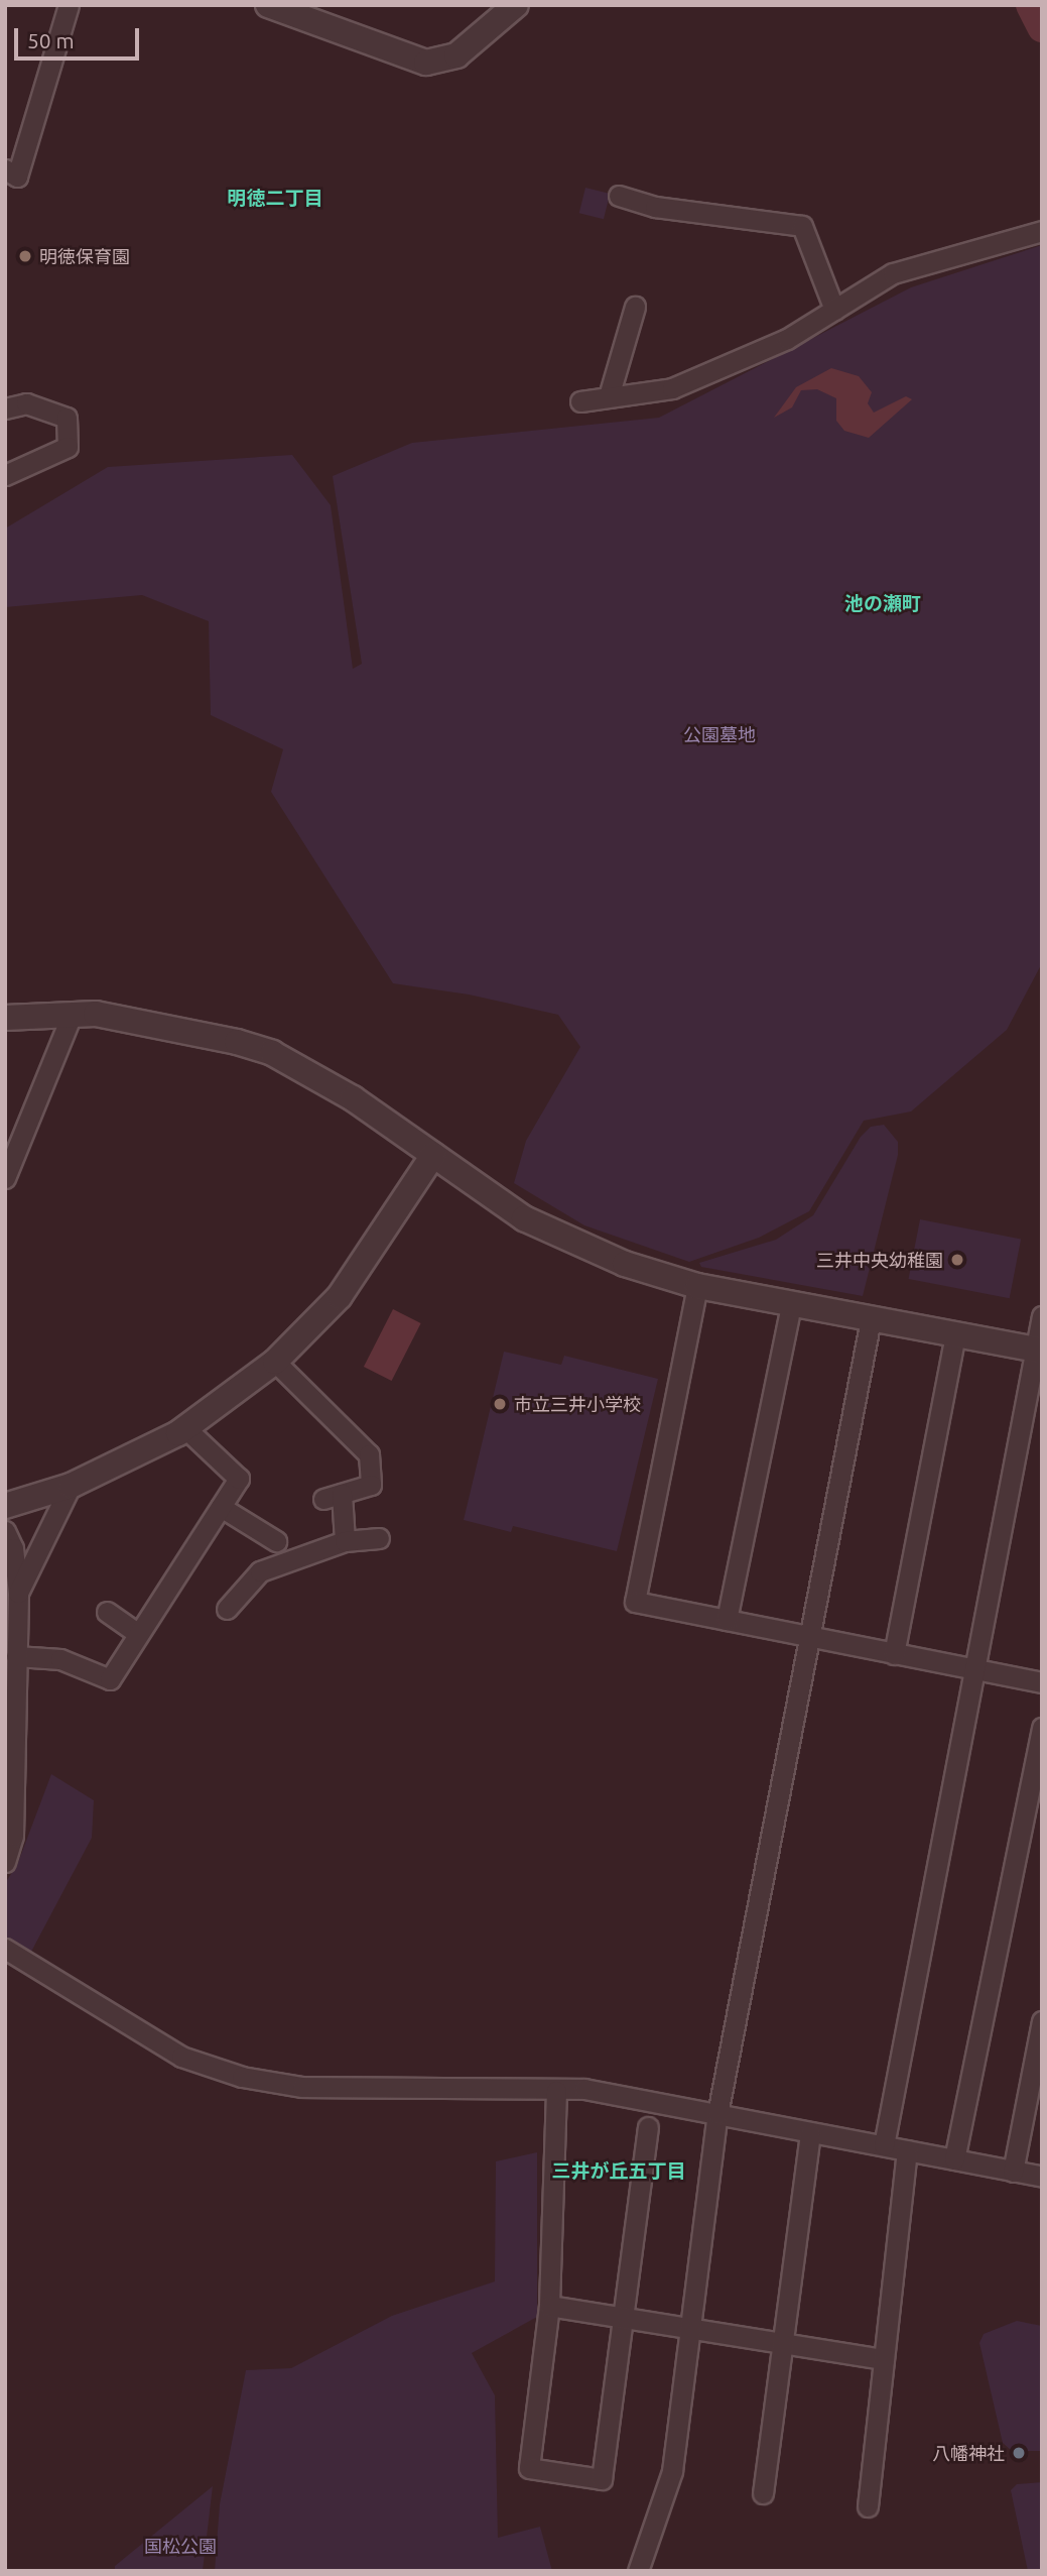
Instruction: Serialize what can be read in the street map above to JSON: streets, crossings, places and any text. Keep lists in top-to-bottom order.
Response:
{
  "districts": ["明徳二丁目", "池の瀬町", "三井が丘五丁目"],
  "parks": ["公園墓地", "国松公園"],
  "places": [
    "明徳保育園",
    "三井中央幼稚園",
    "市立三井小学校",
    "八幡神社"
  ],
  "scale_bar": "50 m"
}
